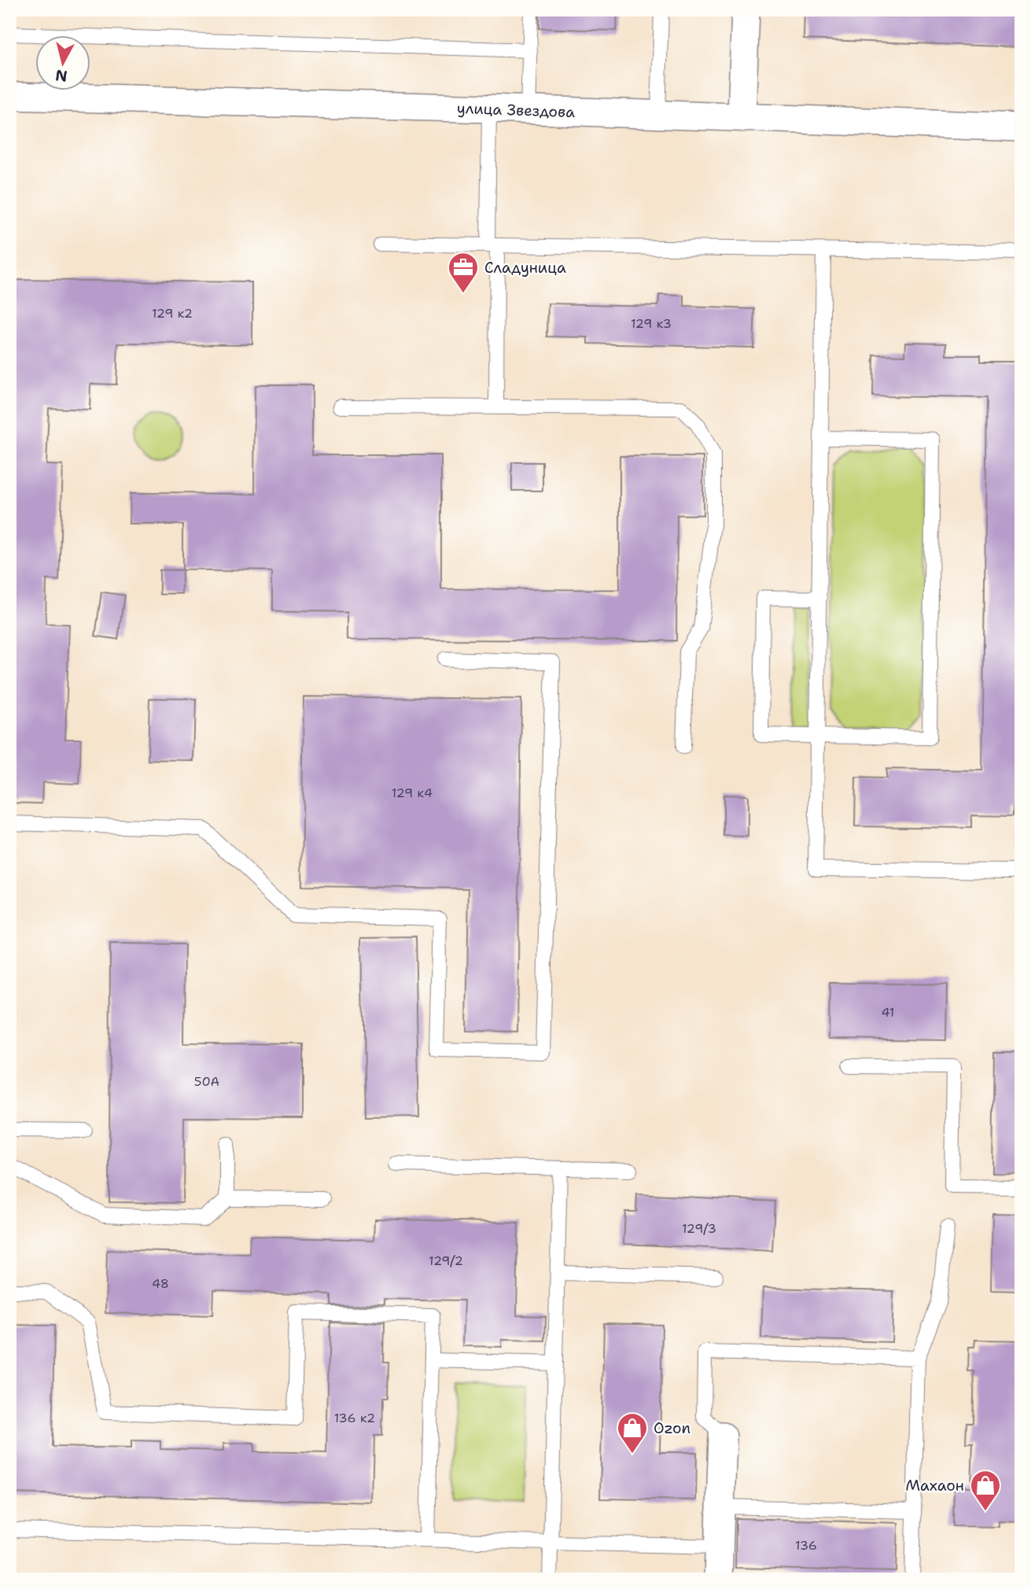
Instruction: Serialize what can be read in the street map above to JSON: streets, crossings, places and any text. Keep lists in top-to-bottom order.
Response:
{
  "streets": {
    "street": ["улица Звездова"]
  },
  "places": {
    "office": ["Сладуница"],
    "shop": ["Ozon", "Махаон"]
  },
  "house_numbers": [
    "129 к2",
    "129 к3",
    "129 к4",
    "41",
    "50А",
    "129/3",
    "129/2",
    "48",
    "136 к2",
    "136"
  ],
  "north": "bottom"
}
